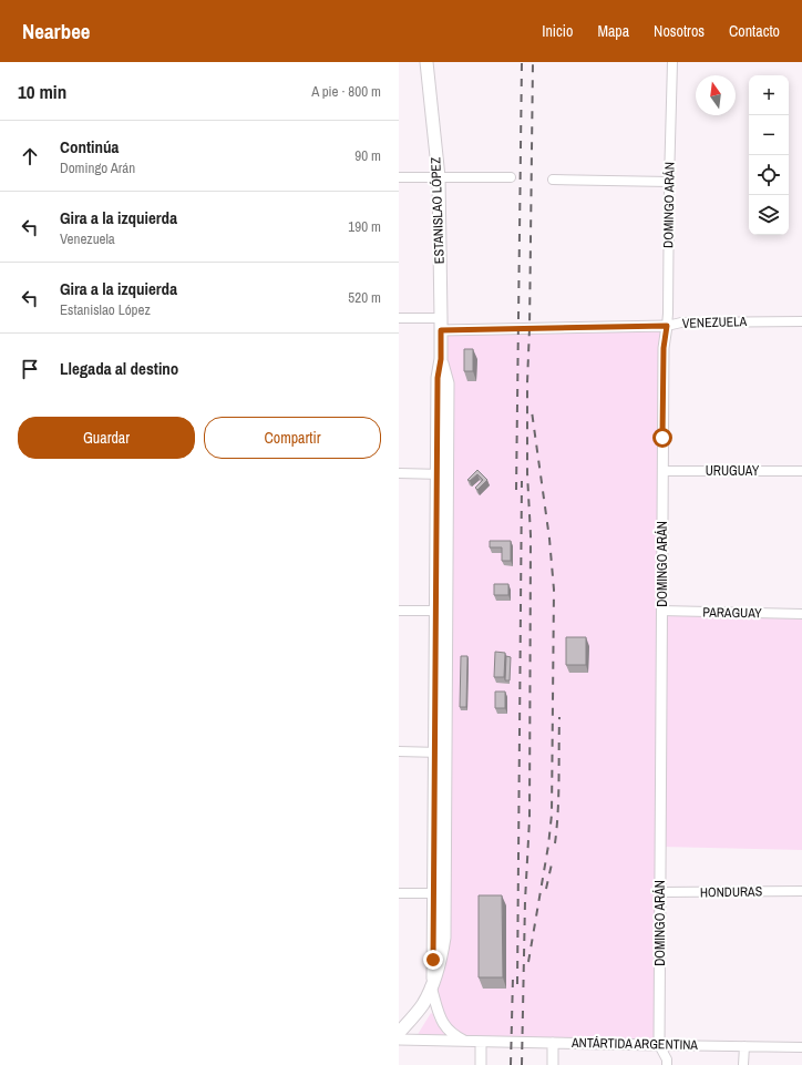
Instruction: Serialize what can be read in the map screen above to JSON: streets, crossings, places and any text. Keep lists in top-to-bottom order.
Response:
{
  "streets": {
    "main road": ["ESTANISLAO LÓPEZ"],
    "street": [
      "DOMINGO ARÁN",
      "VENEZUELA",
      "URUGUAY",
      "PARAGUAY",
      "HONDURAS",
      "ANTÁRTIDA ARGENTINA"
    ]
  },
  "crossings": [
    ["DOMINGO ARÁN", "VENEZUELA"],
    ["DOMINGO ARÁN", "URUGUAY"],
    ["DOMINGO ARÁN", "PARAGUAY"],
    ["DOMINGO ARÁN", "HONDURAS"],
    ["DOMINGO ARÁN", "ANTÁRTIDA ARGENTINA"],
    ["ESTANISLAO LÓPEZ", "VENEZUELA"]
  ],
  "north": "top",
  "page": {
    "header": "Nearbee",
    "nav": [
      "Inicio",
      "Mapa",
      "Nosotros",
      "Contacto"
    ],
    "heading": ["10 min", "A pie · 800 m"],
    "map_buttons": ["+", "−"],
    "list": [
      ["Continúa", "Domingo Arán", "90 m"],
      ["Gira a la izquierda", "Venezuela", "190 m"],
      ["Gira a la izquierda", "Estanislao López", "520 m"],
      "Llegada al destino"
    ],
    "buttons": ["Guardar", "Compartir"]
  }
}
